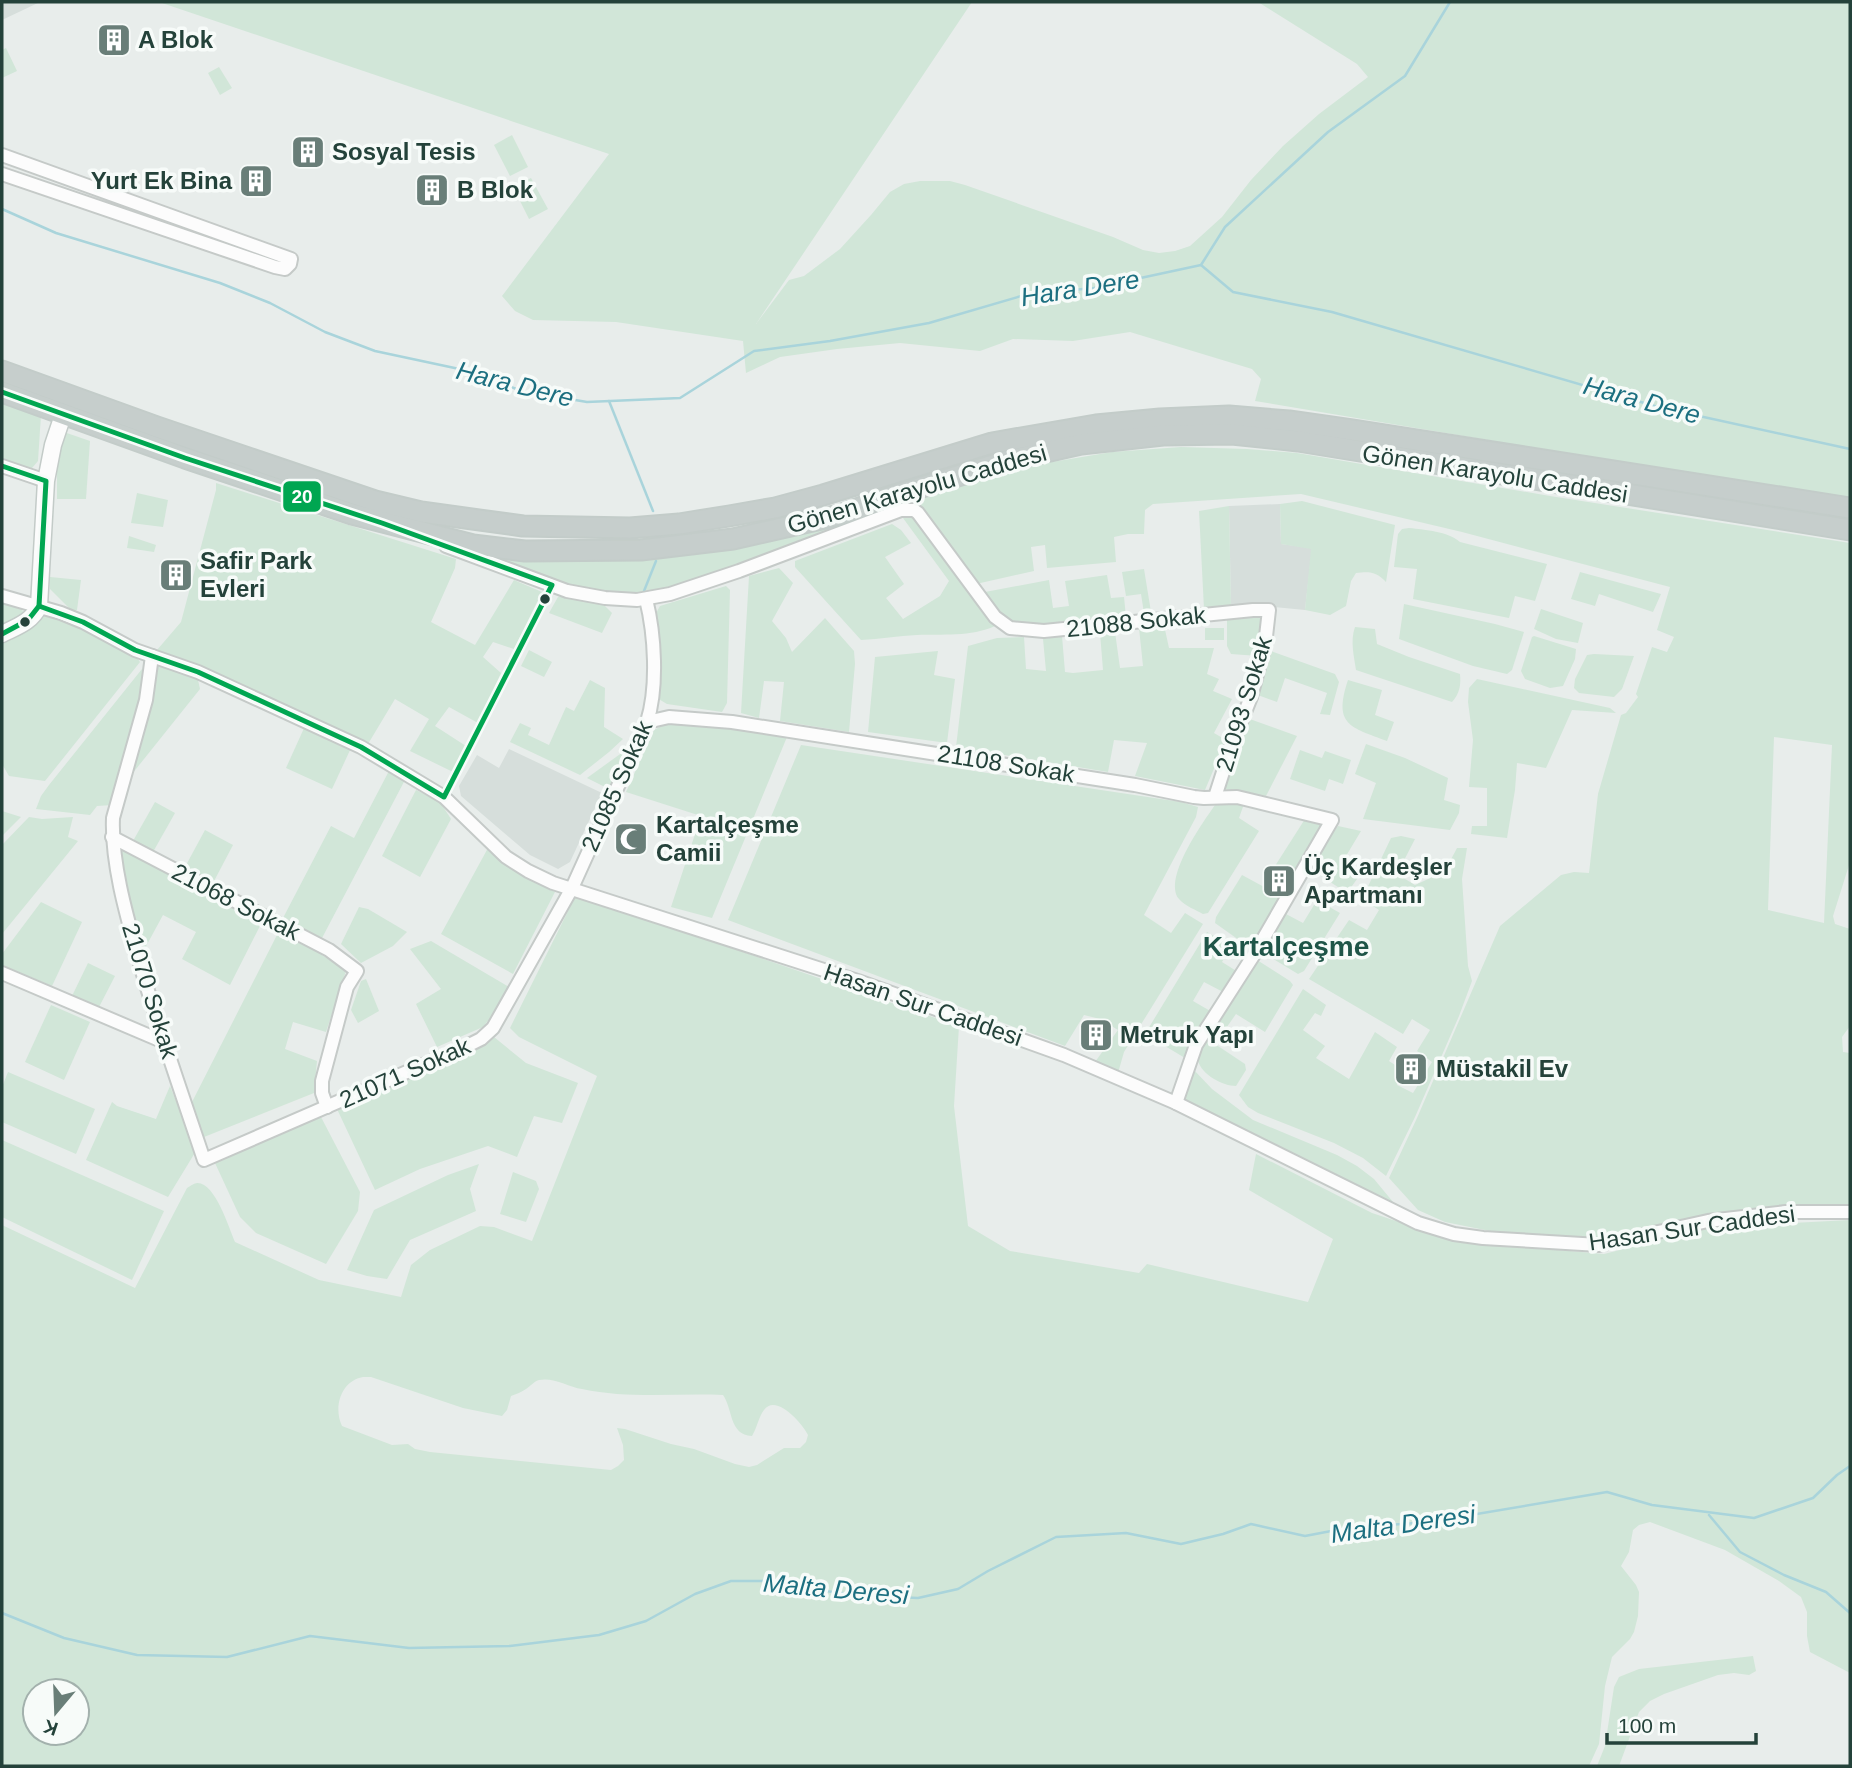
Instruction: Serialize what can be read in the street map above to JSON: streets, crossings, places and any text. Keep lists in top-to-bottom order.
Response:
{
  "streets": {
    "highway": ["Gönen Karayolu Caddesi"],
    "street": [
      "21088 Sokak",
      "21093 Sokak",
      "21108 Sokak",
      "21085 Sokak",
      "21068 Sokak",
      "21070 Sokak",
      "Hasan Sur Caddesi",
      "21071 Sokak"
    ]
  },
  "crossings": [
    ["21088 Sokak", "21093 Sokak"],
    ["21088 Sokak", "21085 Sokak"],
    ["21093 Sokak", "21108 Sokak"],
    ["21108 Sokak", "21085 Sokak"],
    ["21108 Sokak", "Hasan Sur Caddesi"],
    ["21085 Sokak", "Hasan Sur Caddesi"],
    ["21085 Sokak", "21071 Sokak"],
    ["21068 Sokak", "21070 Sokak"],
    ["21068 Sokak", "21071 Sokak"],
    ["21070 Sokak", "Hasan Sur Caddesi"],
    ["21070 Sokak", "21071 Sokak"],
    ["Hasan Sur Caddesi", "21071 Sokak"]
  ],
  "districts": ["Kartalçeşme"],
  "water": ["Hara Dere", "Malta Deresi"],
  "places": {
    "building": [
      "A Blok",
      "Sosyal Tesis",
      "Yurt Ek Bina",
      "B Blok",
      "Safir Park Evleri",
      "Üç Kardeşler Apartmanı",
      "Metruk Yapı",
      "Müstakil Ev"
    ],
    "mosque": ["Kartalçeşme Camii"]
  },
  "lines": ["transit line 20"],
  "scale_bar": "100 m",
  "north": "bottom"
}
